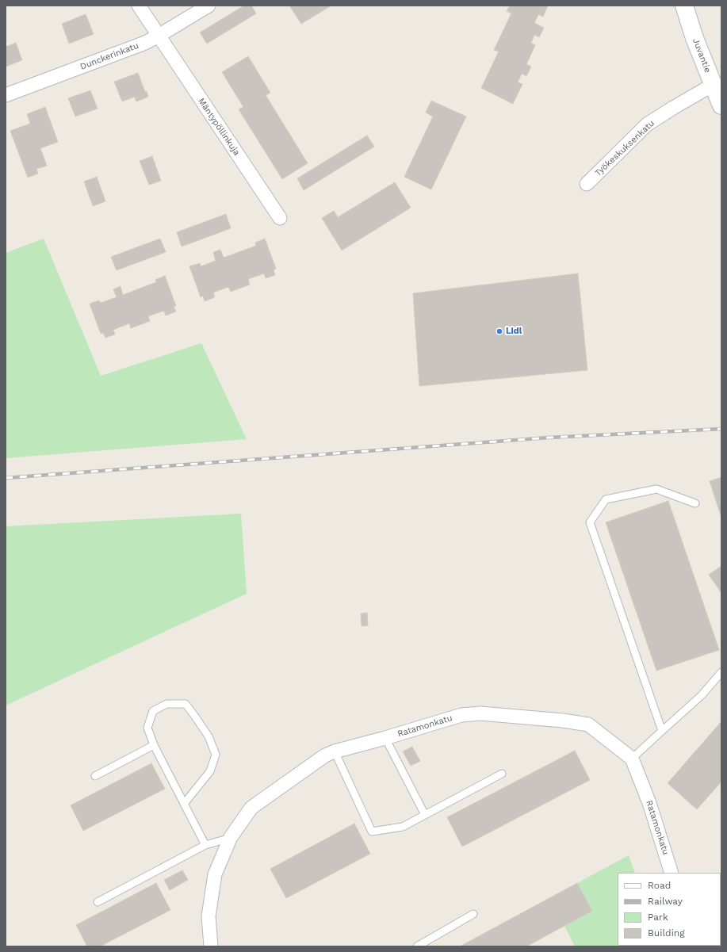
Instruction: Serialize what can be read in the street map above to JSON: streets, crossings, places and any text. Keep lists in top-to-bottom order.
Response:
{
  "streets": {
    "main road": ["Juvantie"],
    "street": [
      "Dunckerinkatu",
      "Mäntypöllinkuja",
      "Työkeskuksenkatu",
      "Ratamonkatu"
    ]
  },
  "crossings": [
    ["Juvantie", "Työkeskuksenkatu"],
    ["Dunckerinkatu", "Mäntypöllinkuja"]
  ],
  "places": ["Lidl"],
  "legend": [
    "Road",
    "Railway",
    "Park",
    "Building"
  ]
}
